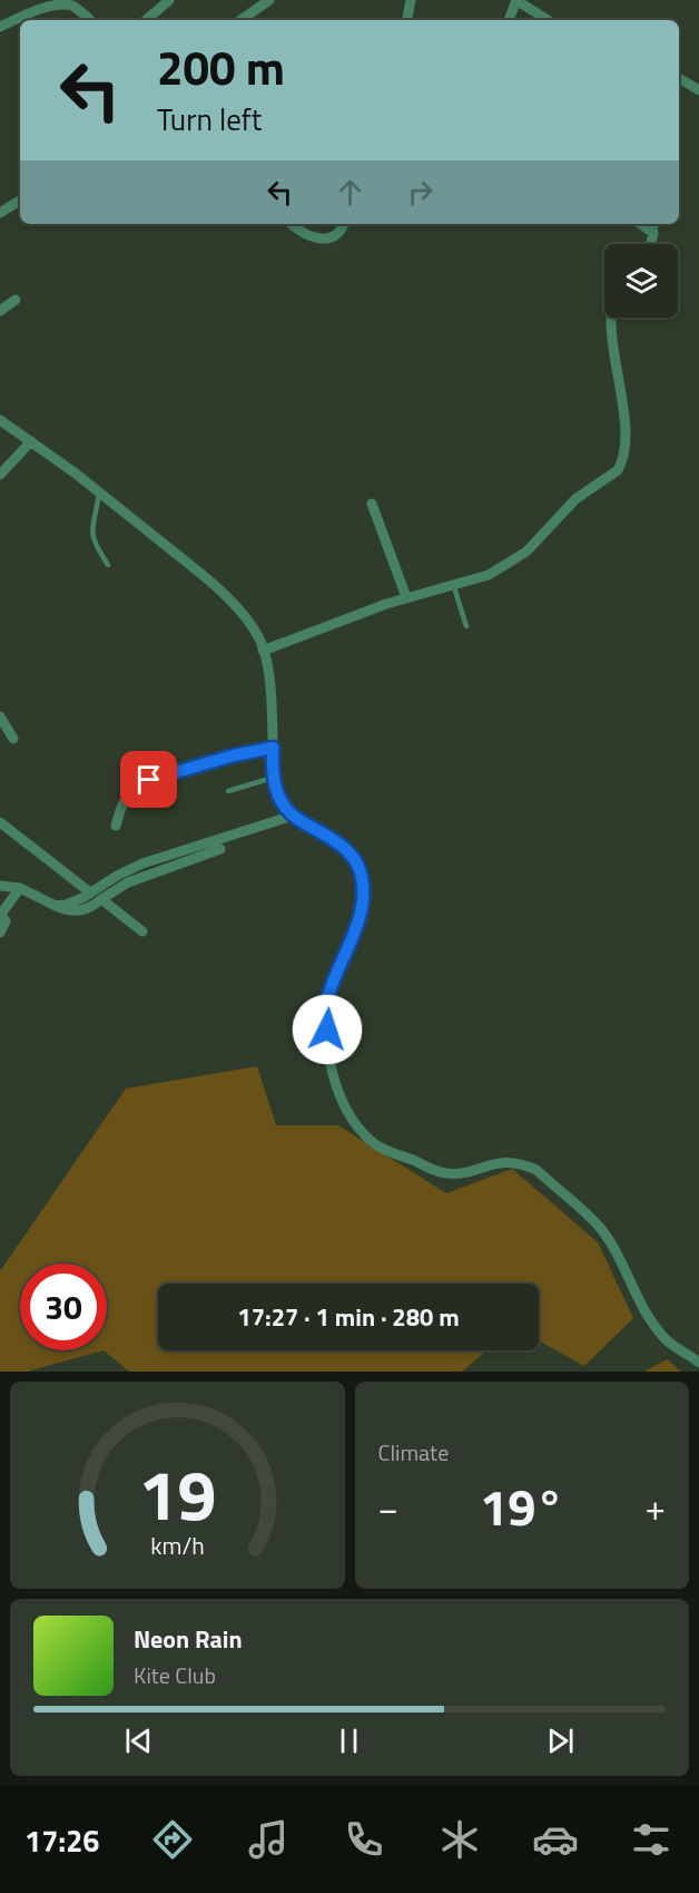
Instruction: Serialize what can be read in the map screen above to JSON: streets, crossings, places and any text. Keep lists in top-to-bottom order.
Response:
{
  "page": {
    "turn": ["200 m", "Turn left"],
    "limit": "30",
    "trip": "17:27 · 1 min · 280 m",
    "tile": "Climate",
    "heat": ["−", "19°", "+"],
    "song": ["Neon Rain", "Kite Club"],
    "tabs": "17:26",
    "gauge": ["19", "km/h"]
  }
}
